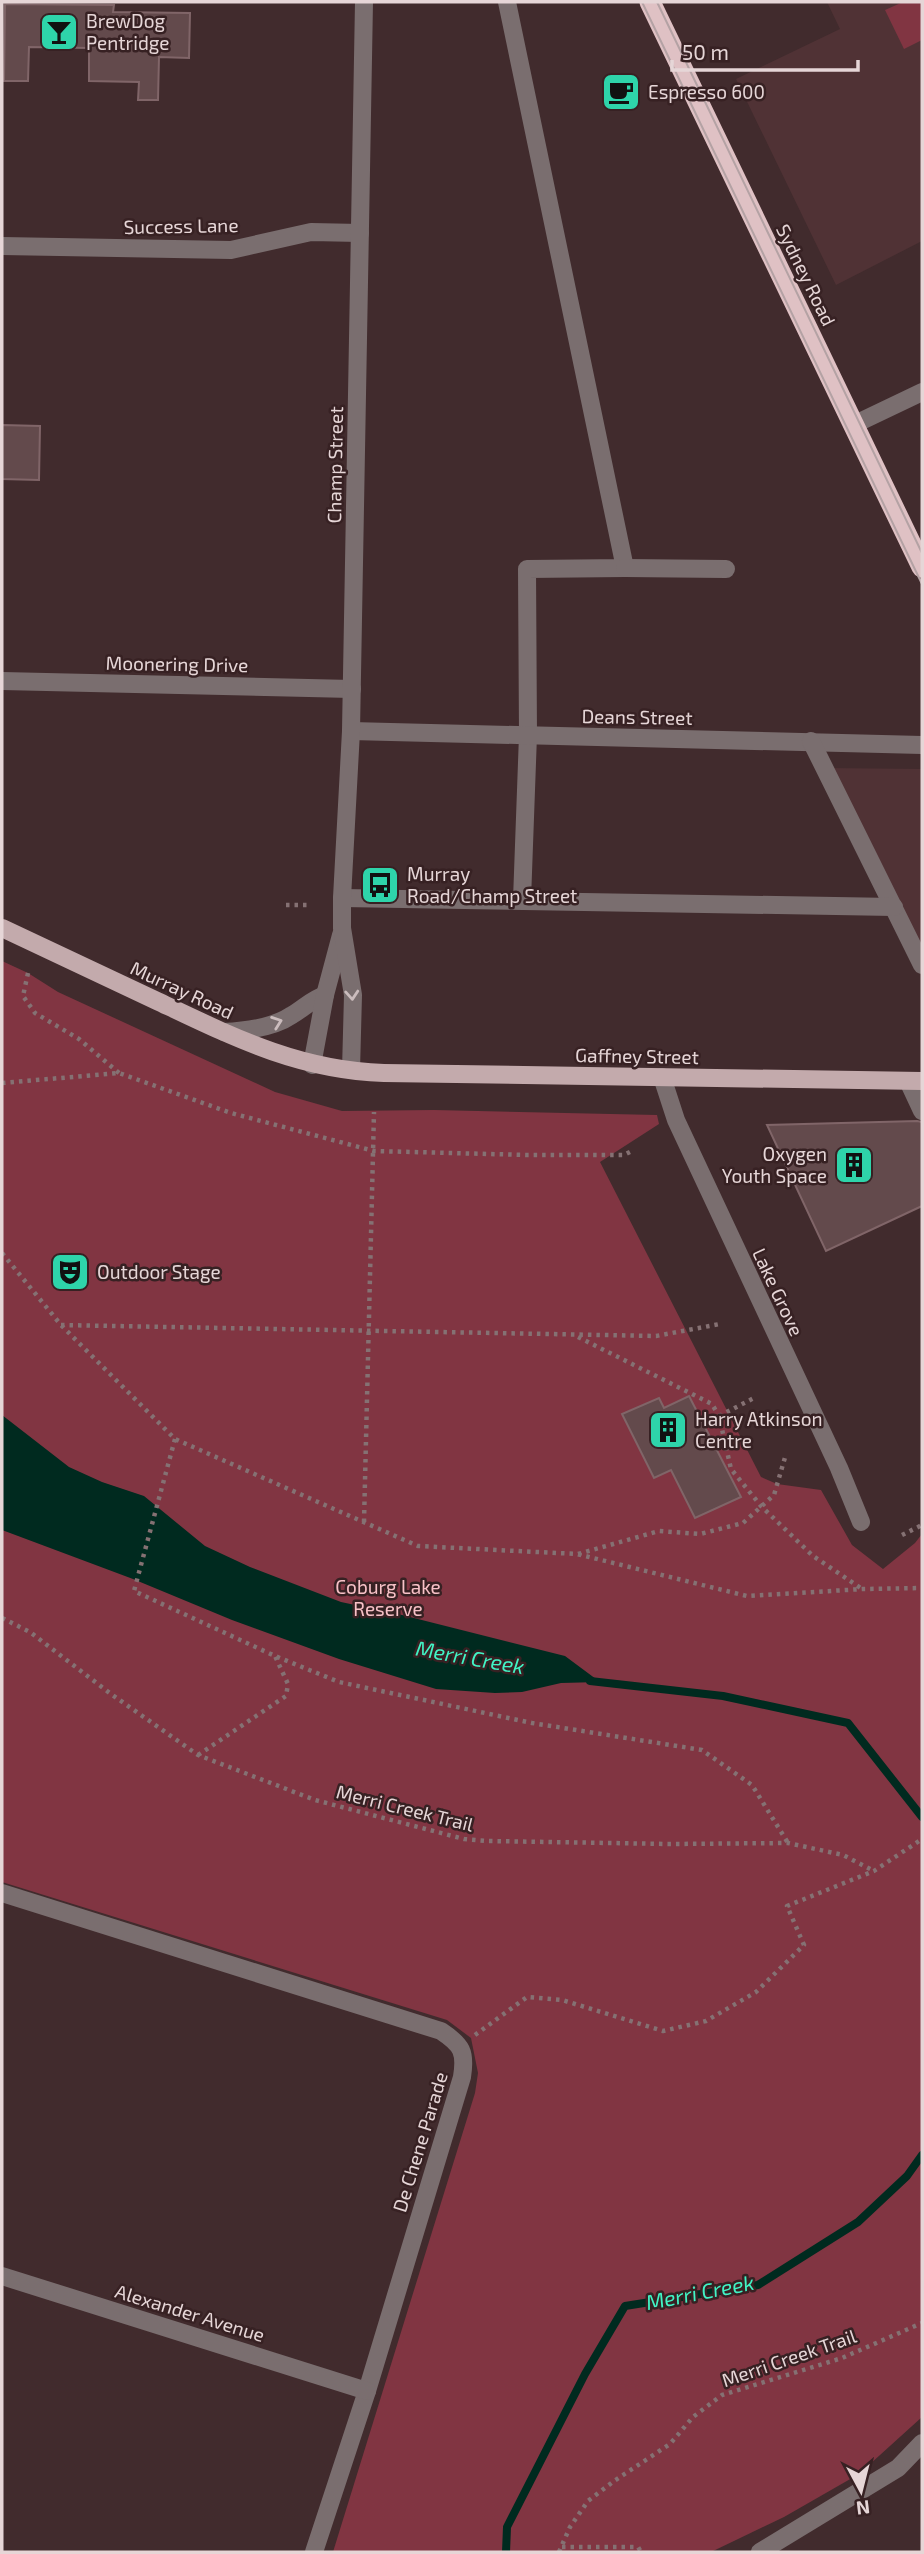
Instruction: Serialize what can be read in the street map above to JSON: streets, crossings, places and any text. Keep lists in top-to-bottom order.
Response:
{
  "streets": {
    "highway": ["Sydney Road"],
    "main road": ["Murray Road", "Gaffney Street"],
    "street": [
      "Success Lane",
      "Champ Street",
      "Moonering Drive",
      "Deans Street",
      "Lake Grove",
      "De Chene Parade",
      "Alexander Avenue"
    ],
    "path": ["Merri Creek Trail"]
  },
  "crossings": [
    ["Success Lane", "Champ Street"],
    ["Champ Street", "Moonering Drive"],
    ["Champ Street", "Deans Street"],
    ["Champ Street", "Murray Road"],
    ["Champ Street", "Gaffney Street"],
    ["Murray Road", "Gaffney Street"],
    ["Gaffney Street", "Lake Grove"],
    ["De Chene Parade", "Alexander Avenue"]
  ],
  "water": ["Merri Creek"],
  "parks": ["Coburg Lake Reserve"],
  "places": {
    "bar": ["BrewDog Pentridge"],
    "cafe": ["Espresso 600"],
    "bus stop": ["Murray Road/Champ Street"],
    "building": ["Oxygen Youth Space", "Harry Atkinson Centre"],
    "theatre": ["Outdoor Stage"]
  },
  "scale_bar": "50 m",
  "north": "bottom"
}
